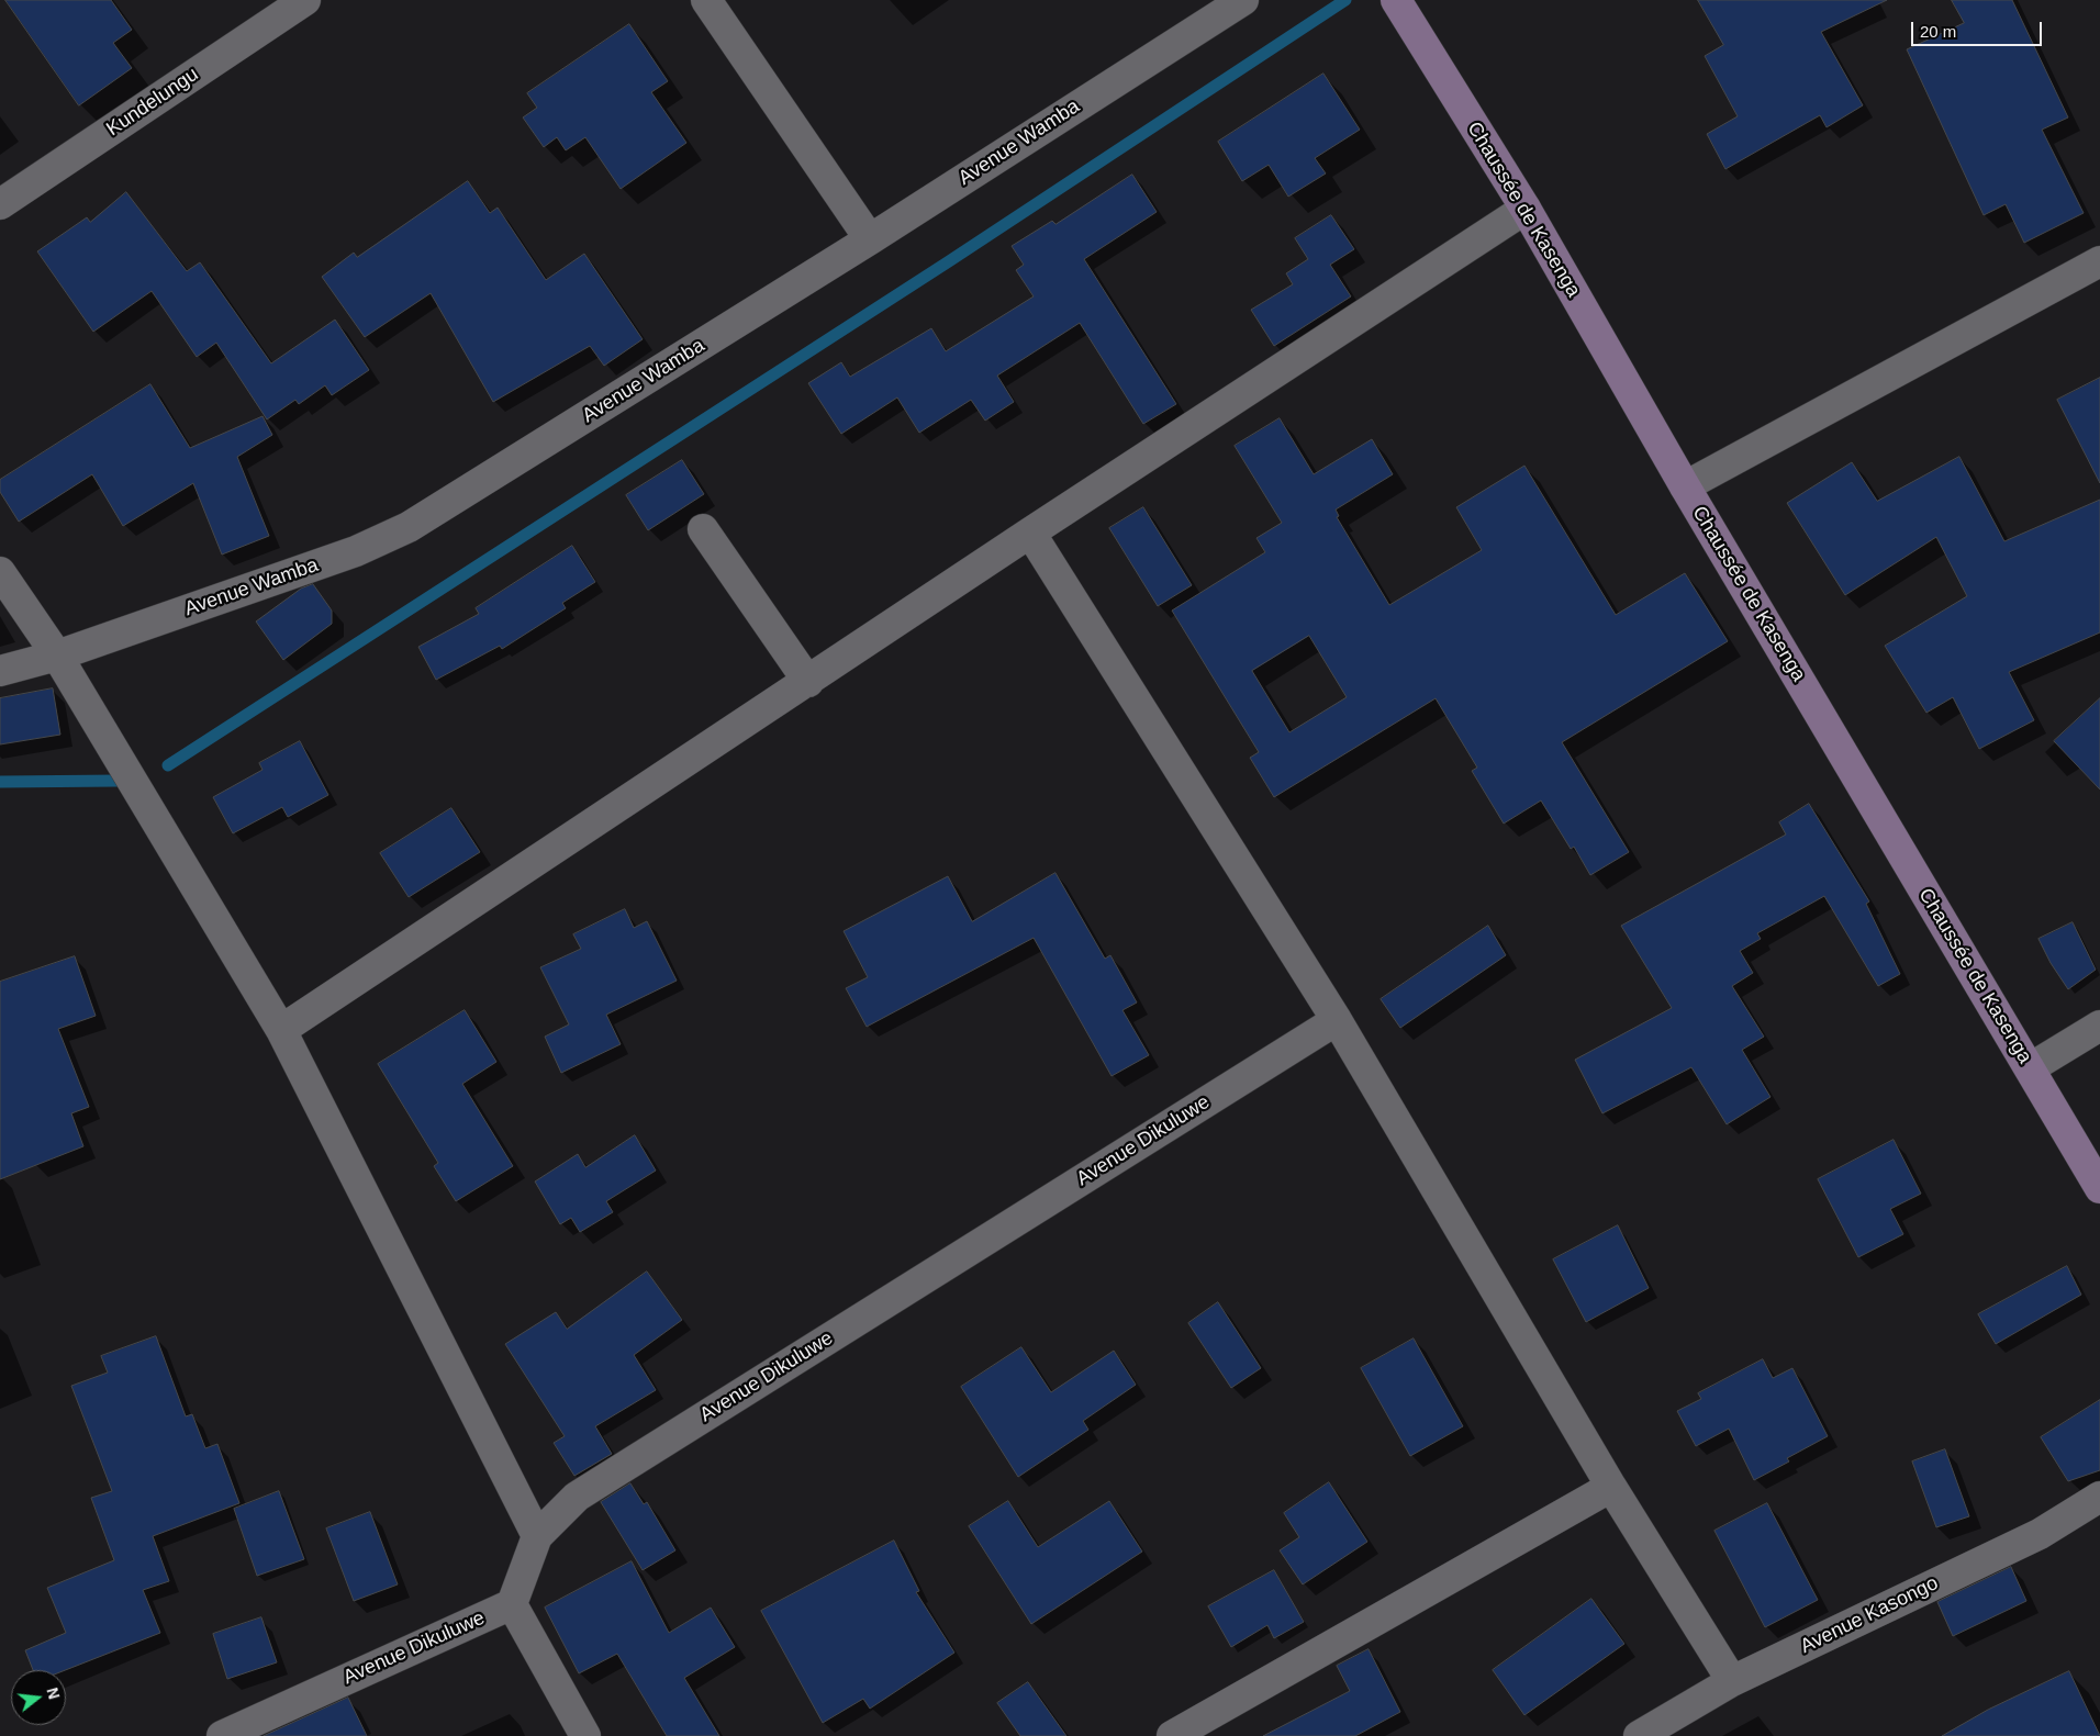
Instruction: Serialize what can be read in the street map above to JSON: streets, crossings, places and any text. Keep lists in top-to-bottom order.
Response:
{
  "streets": {
    "main road": ["Chaussée de Kasenga"],
    "street": [
      "Kundelungu",
      "Avenue Wamba",
      "Avenue Dikuluwe",
      "Avenue Kasongo"
    ]
  },
  "scale_bar": "20 m",
  "north": "right"
}
